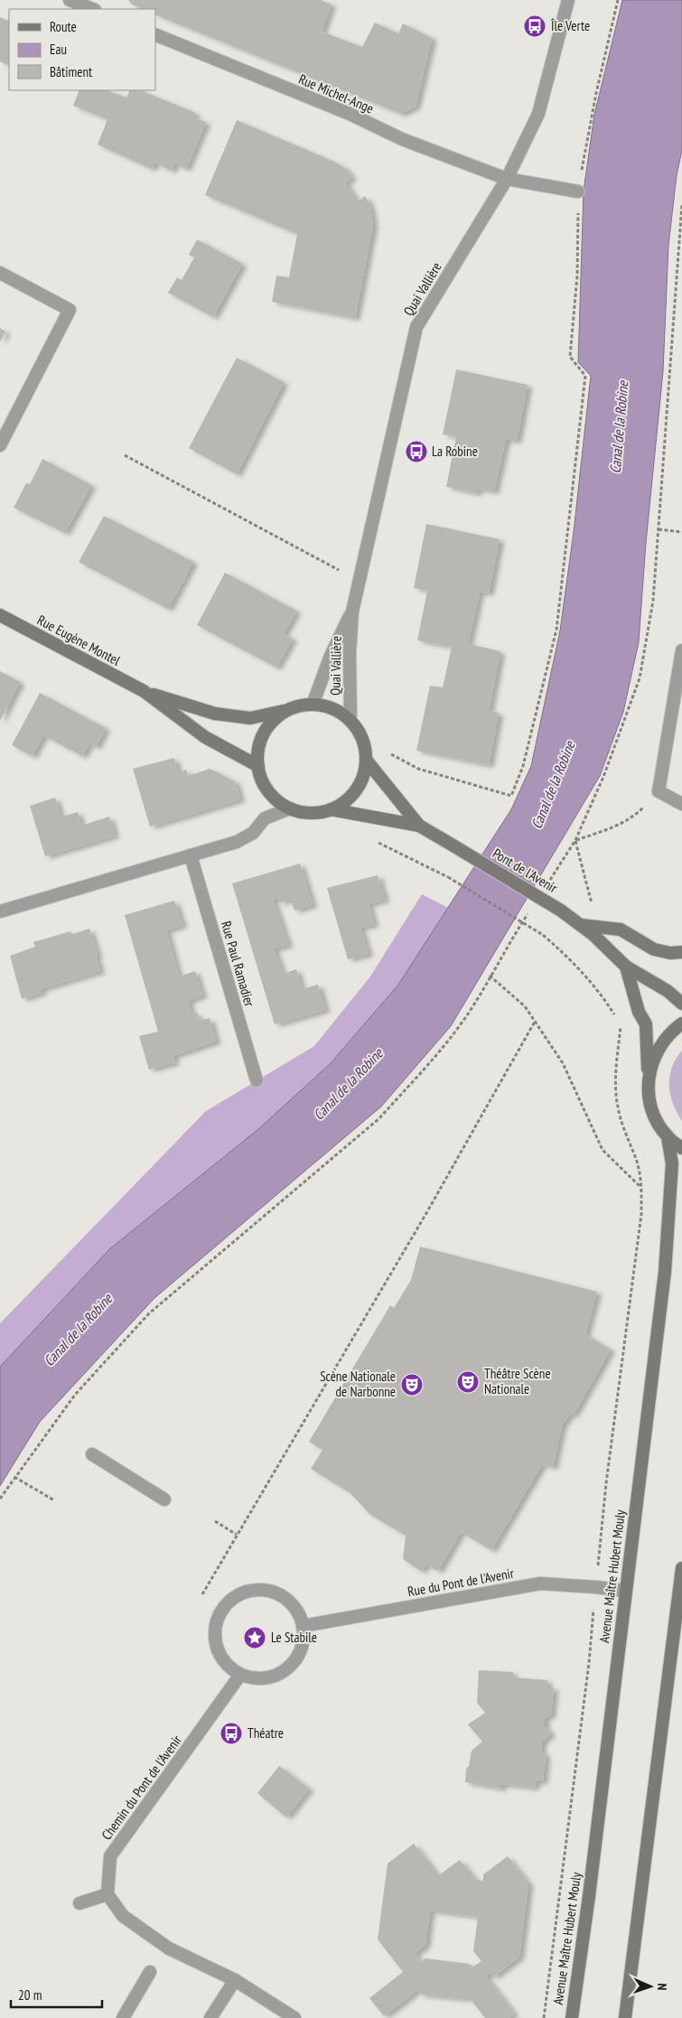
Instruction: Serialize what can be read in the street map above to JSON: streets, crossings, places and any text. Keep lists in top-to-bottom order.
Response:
{
  "streets": {
    "main road": ["Rue Eugène Montel", "Pont de l'Avenir", "Avenue Maître Hubert Mouly"],
    "street": [
      "Rue Michel-Ange",
      "Quai Vallière",
      "Rue Paul Ramadier",
      "Rue du Pont de l'Avenir",
      "Chemin du Pont de l'Avenir"
    ]
  },
  "crossings": [
    ["Rue Michel-Ange", "Quai Vallière"],
    ["Quai Vallière", "Rue Eugène Montel"],
    ["Avenue Maître Hubert Mouly", "Rue du Pont de l'Avenir"],
    ["Rue du Pont de l'Avenir", "Chemin du Pont de l'Avenir"]
  ],
  "water": ["Canal de la Robine"],
  "places": {
    "bus stop": ["Île Verte", "La Robine", "Théatre"],
    "theatre": ["Théâtre Scène Nationale", "Scène Nationale de Narbonne"],
    "place": ["Le Stabile"]
  },
  "legend": ["Route", "Eau", "Bâtiment"],
  "scale_bar": "20 m",
  "north": "right"
}
